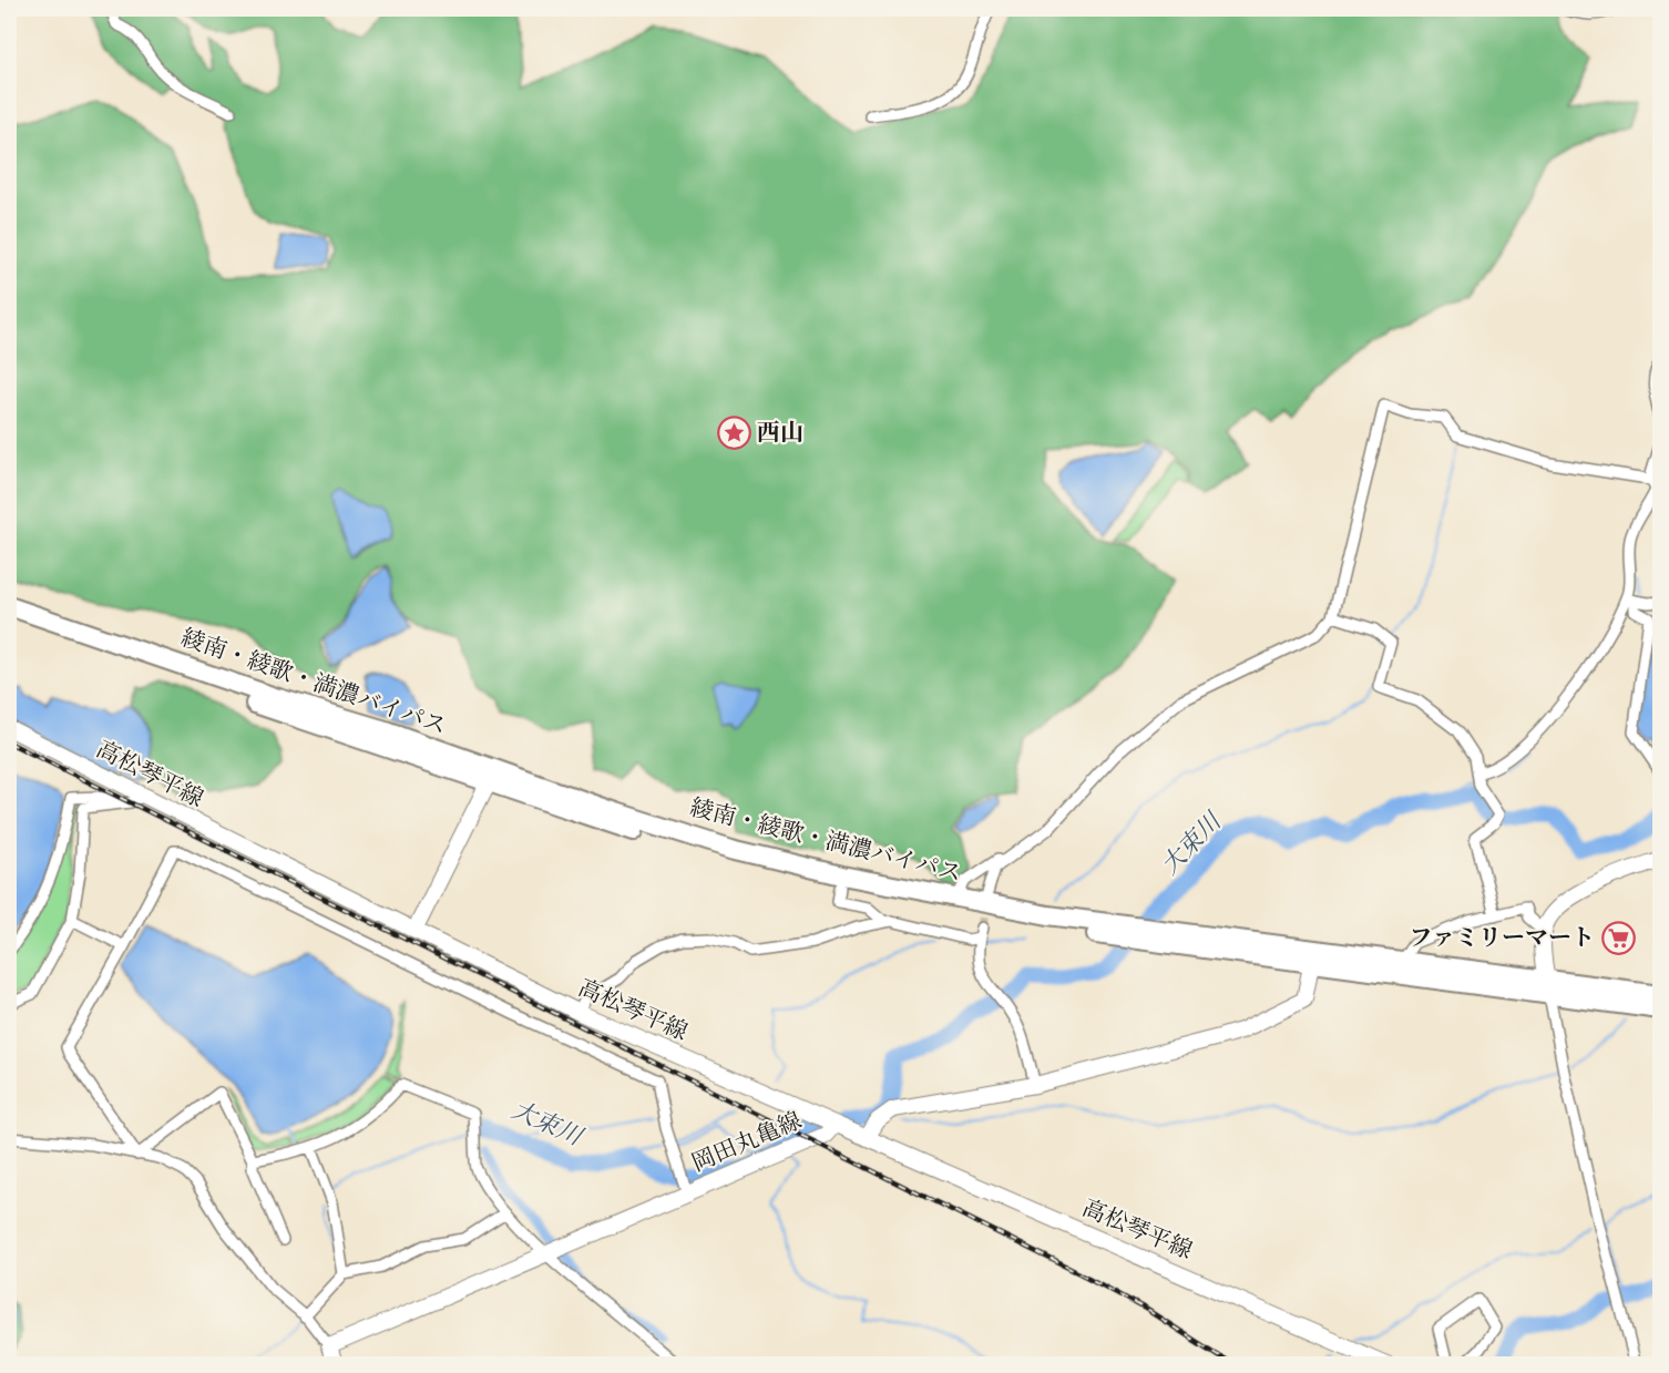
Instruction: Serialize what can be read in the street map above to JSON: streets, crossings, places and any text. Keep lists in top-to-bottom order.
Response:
{
  "streets": {
    "highway": ["綾南・綾歌・満濃バイパス"],
    "main road": ["高松琴平線", "岡田丸亀線"]
  },
  "crossings": [
    ["高松琴平線", "岡田丸亀線"]
  ],
  "water": ["大束川"],
  "places": {
    "place": ["西山"],
    "supermarket": ["ファミリーマート"]
  }
}
